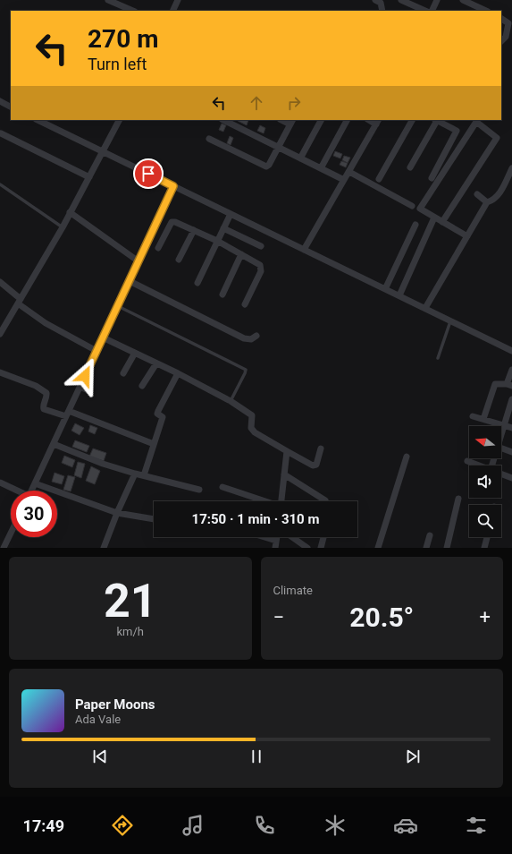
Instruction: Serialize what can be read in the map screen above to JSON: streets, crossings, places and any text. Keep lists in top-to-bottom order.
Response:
{
  "north": "left",
  "page": {
    "turn": ["270 m", "Turn left"],
    "limit": "30",
    "trip": "17:50 · 1 min · 310 m",
    "tile": [
      ["21", "km/h"],
      "Climate"
    ],
    "heat": ["−", "20.5°", "+"],
    "song": ["Paper Moons", "Ada Vale"],
    "tabs": "17:49"
  }
}
